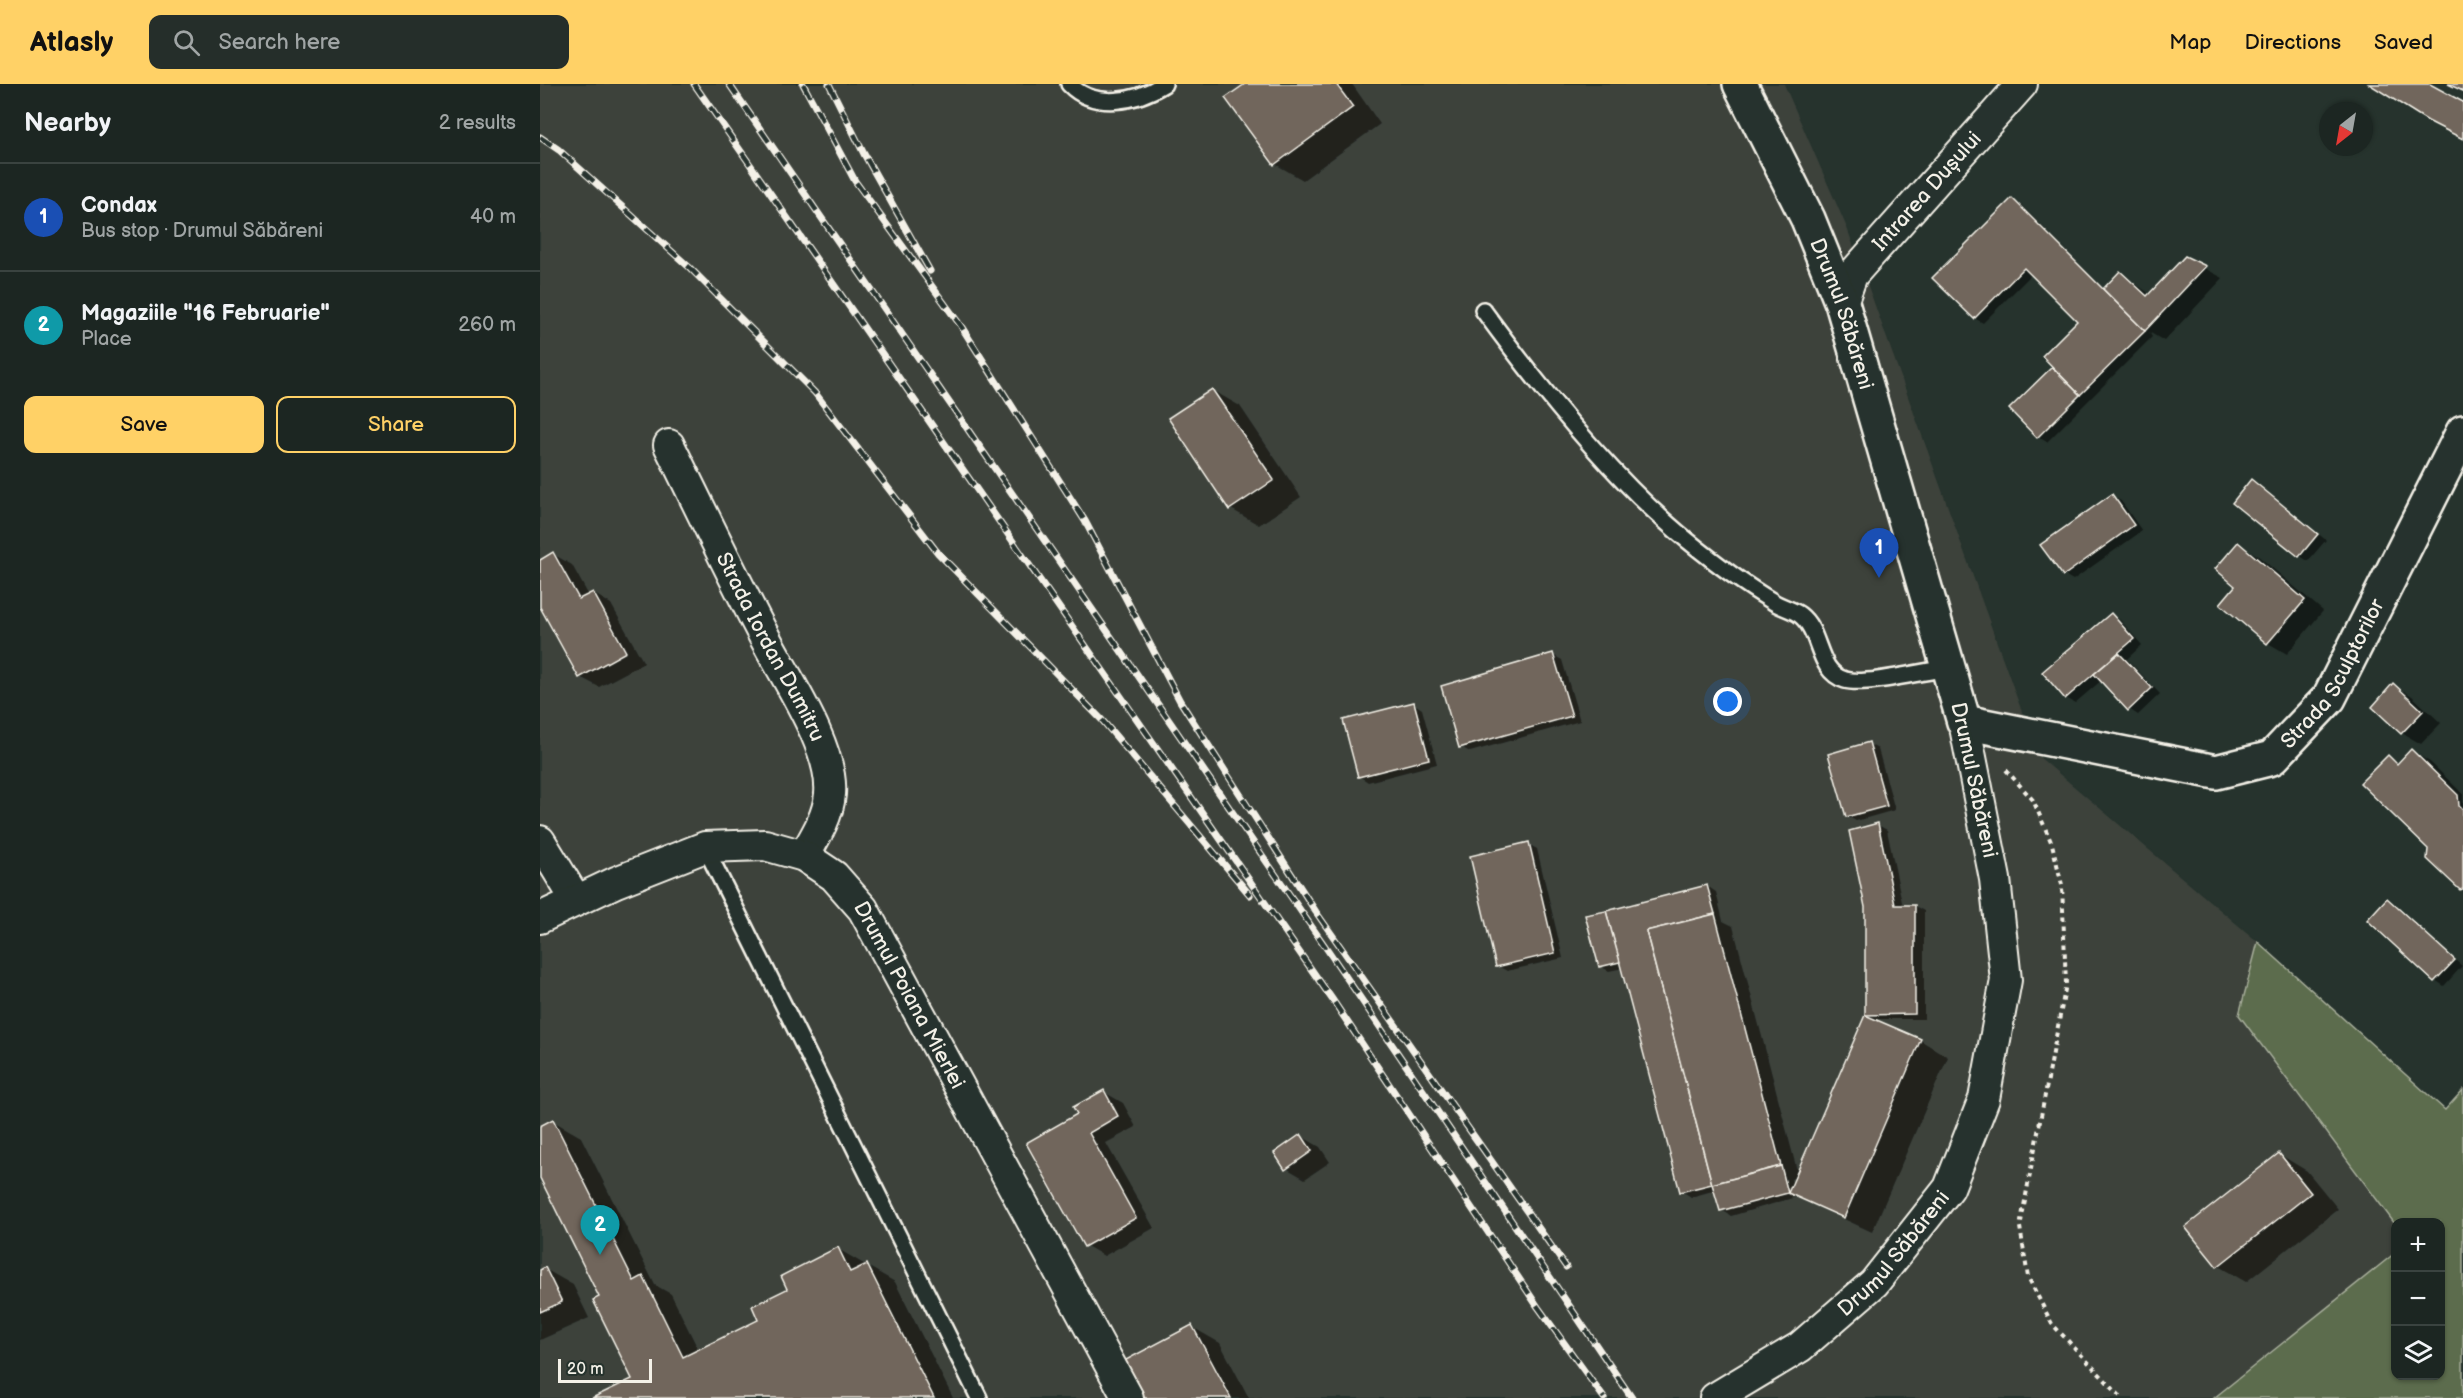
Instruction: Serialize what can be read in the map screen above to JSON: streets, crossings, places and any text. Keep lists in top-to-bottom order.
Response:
{
  "streets": {
    "main road": ["Drumul Săbăreni", "Strada Sculptorilor"],
    "street": ["Intrarea Dușului", "Strada Iordan Dumitru", "Drumul Poiana Mierlei"]
  },
  "crossings": [
    ["Intrarea Dușului", "Drumul Săbăreni"],
    ["Drumul Săbăreni", "Strada Sculptorilor"],
    ["Strada Iordan Dumitru", "Drumul Poiana Mierlei"]
  ],
  "scale_bar": "20 m",
  "north": "bottom left",
  "page": {
    "header": "Atlasly",
    "search": "Search here",
    "nav": ["Map", "Directions", "Saved"],
    "heading": ["Nearby", "2 results"],
    "list": [
      {
        "mark": "1",
        "name": "Condax",
        "note": "Bus stop · Drumul Săbăreni",
        "value": "40 m"
      },
      {
        "mark": "2",
        "name": "Magaziile \"16 Februarie\"",
        "note": "Place",
        "value": "260 m"
      }
    ],
    "buttons": ["Save", "Share"],
    "pins": ["1", "2"],
    "map_buttons": ["+", "−"],
    "scale": "20 m"
  }
}
